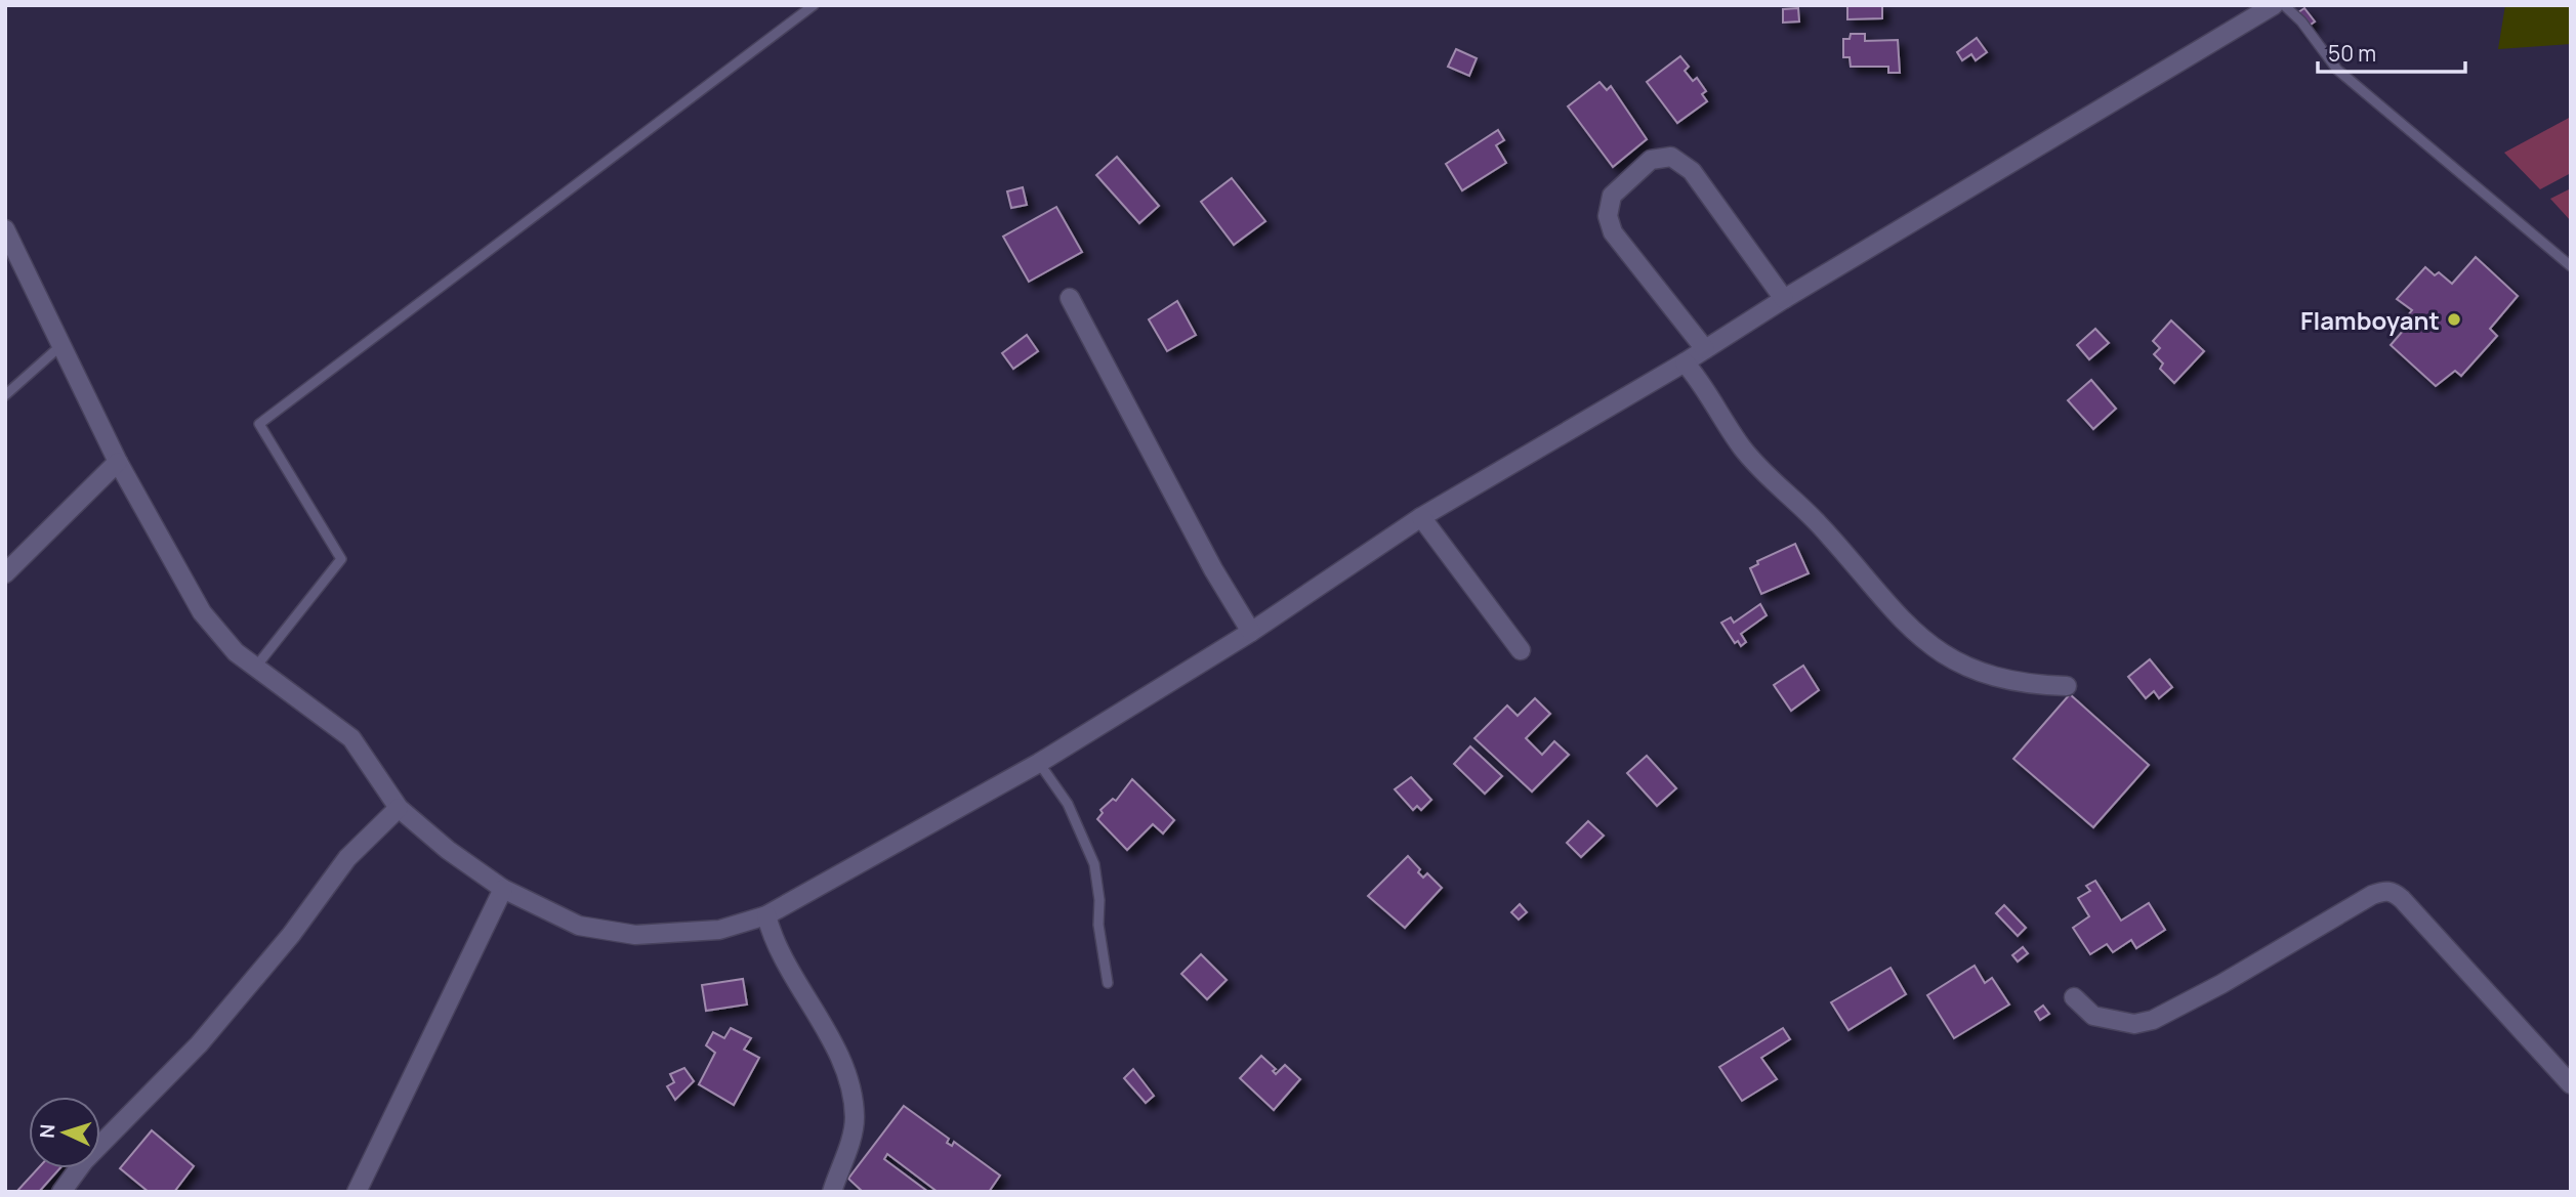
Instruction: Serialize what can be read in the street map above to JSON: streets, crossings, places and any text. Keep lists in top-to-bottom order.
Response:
{
  "places": ["Flamboyant"],
  "scale_bar": "50 m",
  "north": "left"
}
